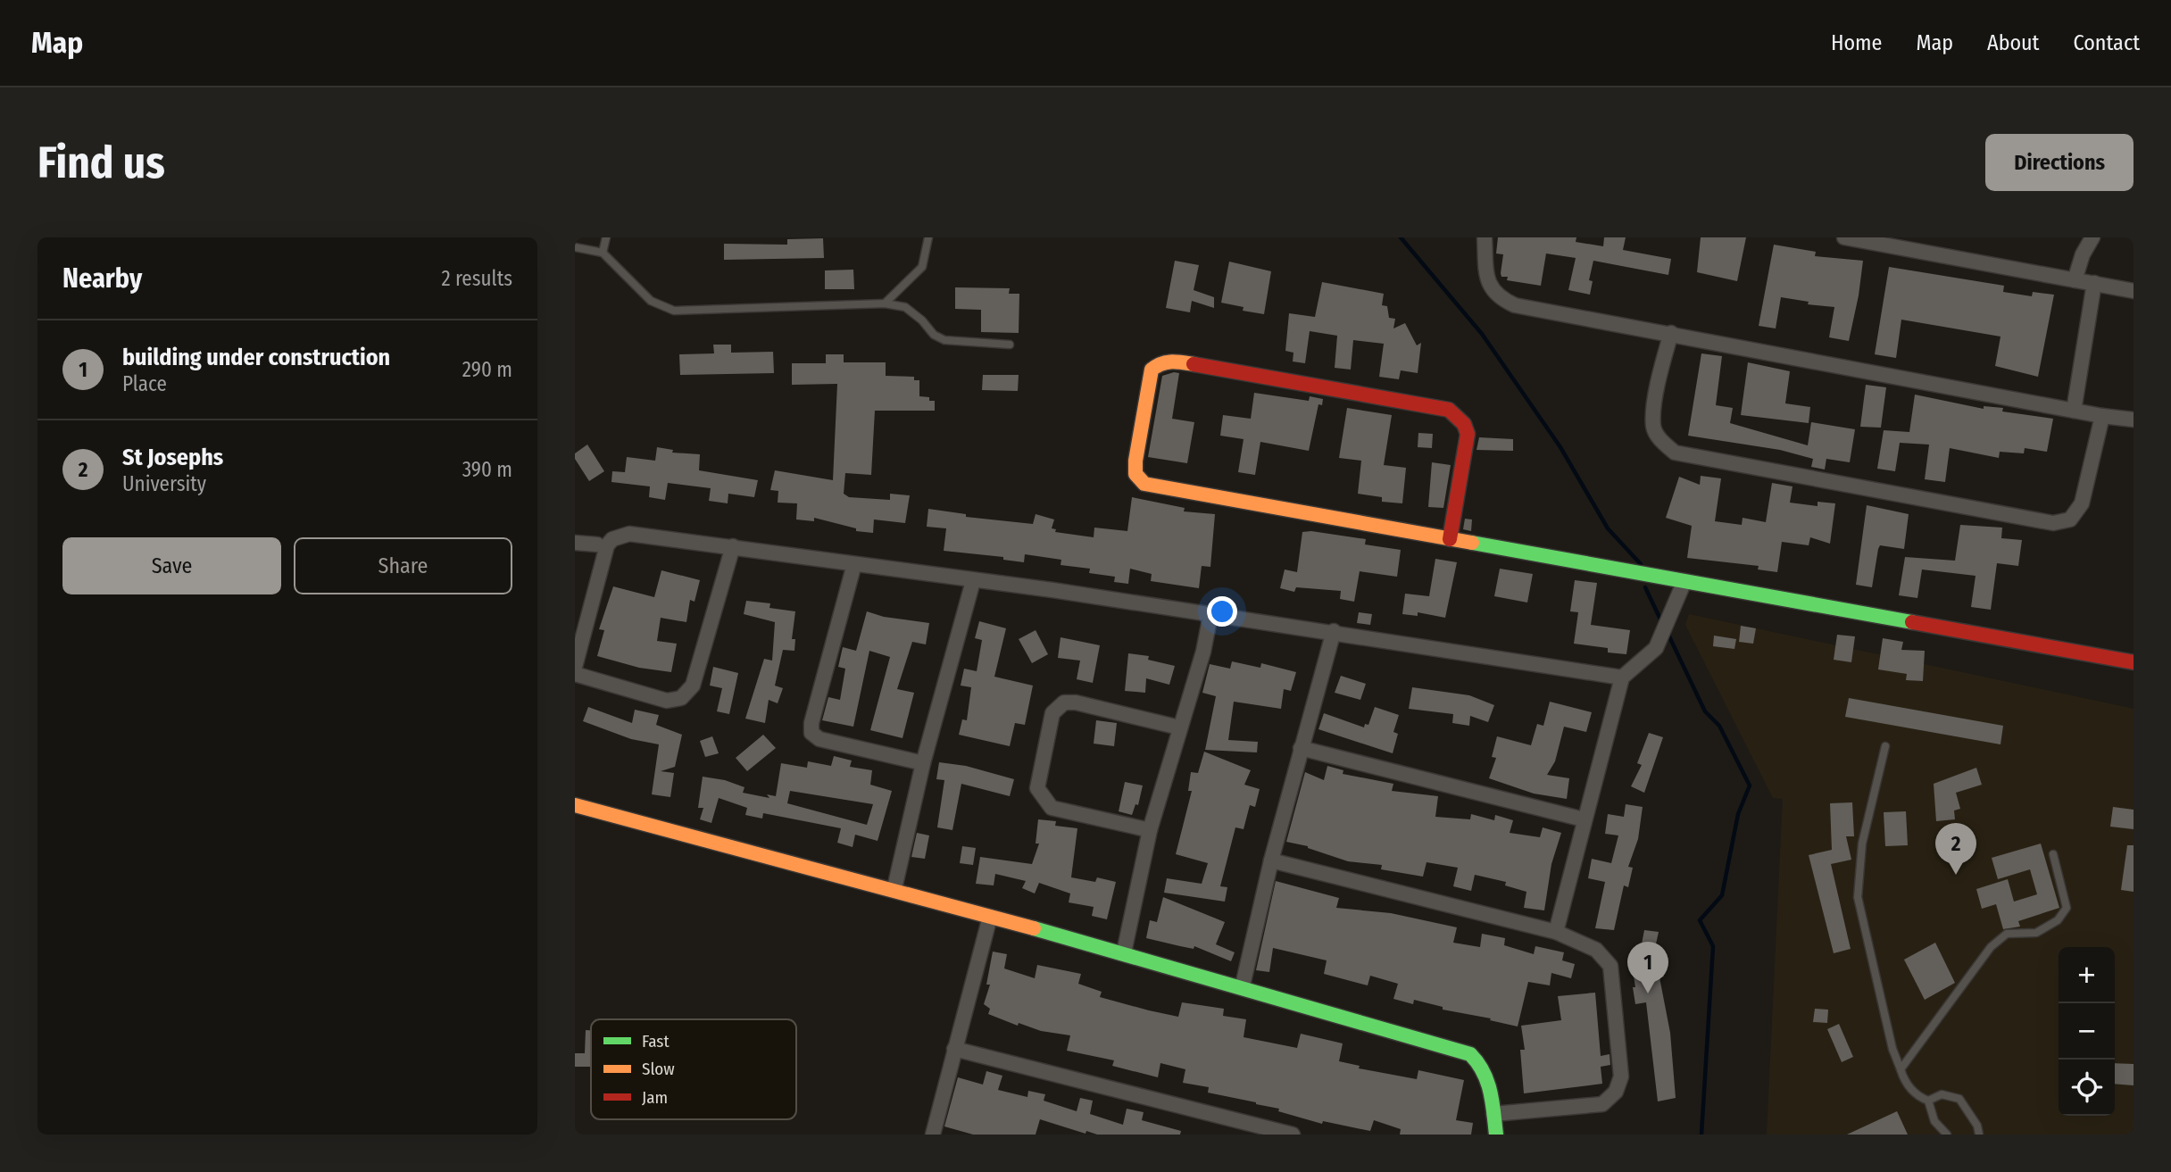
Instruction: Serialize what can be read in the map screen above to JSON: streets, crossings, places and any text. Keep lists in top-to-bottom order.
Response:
{
  "legend": ["Fast", "Slow", "Jam"],
  "page": {
    "header": "Map",
    "nav": [
      "Home",
      "Map",
      "About",
      "Contact"
    ],
    "buttons": [
      "Directions",
      ["Save", "Share"]
    ],
    "title": "Find us",
    "heading": ["Nearby", "2 results"],
    "list": [
      {
        "mark": "1",
        "name": "building under construction",
        "note": "Place",
        "value": "290 m"
      },
      {
        "mark": "2",
        "name": "St Josephs",
        "note": "University",
        "value": "390 m"
      }
    ],
    "pins": ["2", "1"],
    "map_buttons": ["+", "−"]
  }
}
